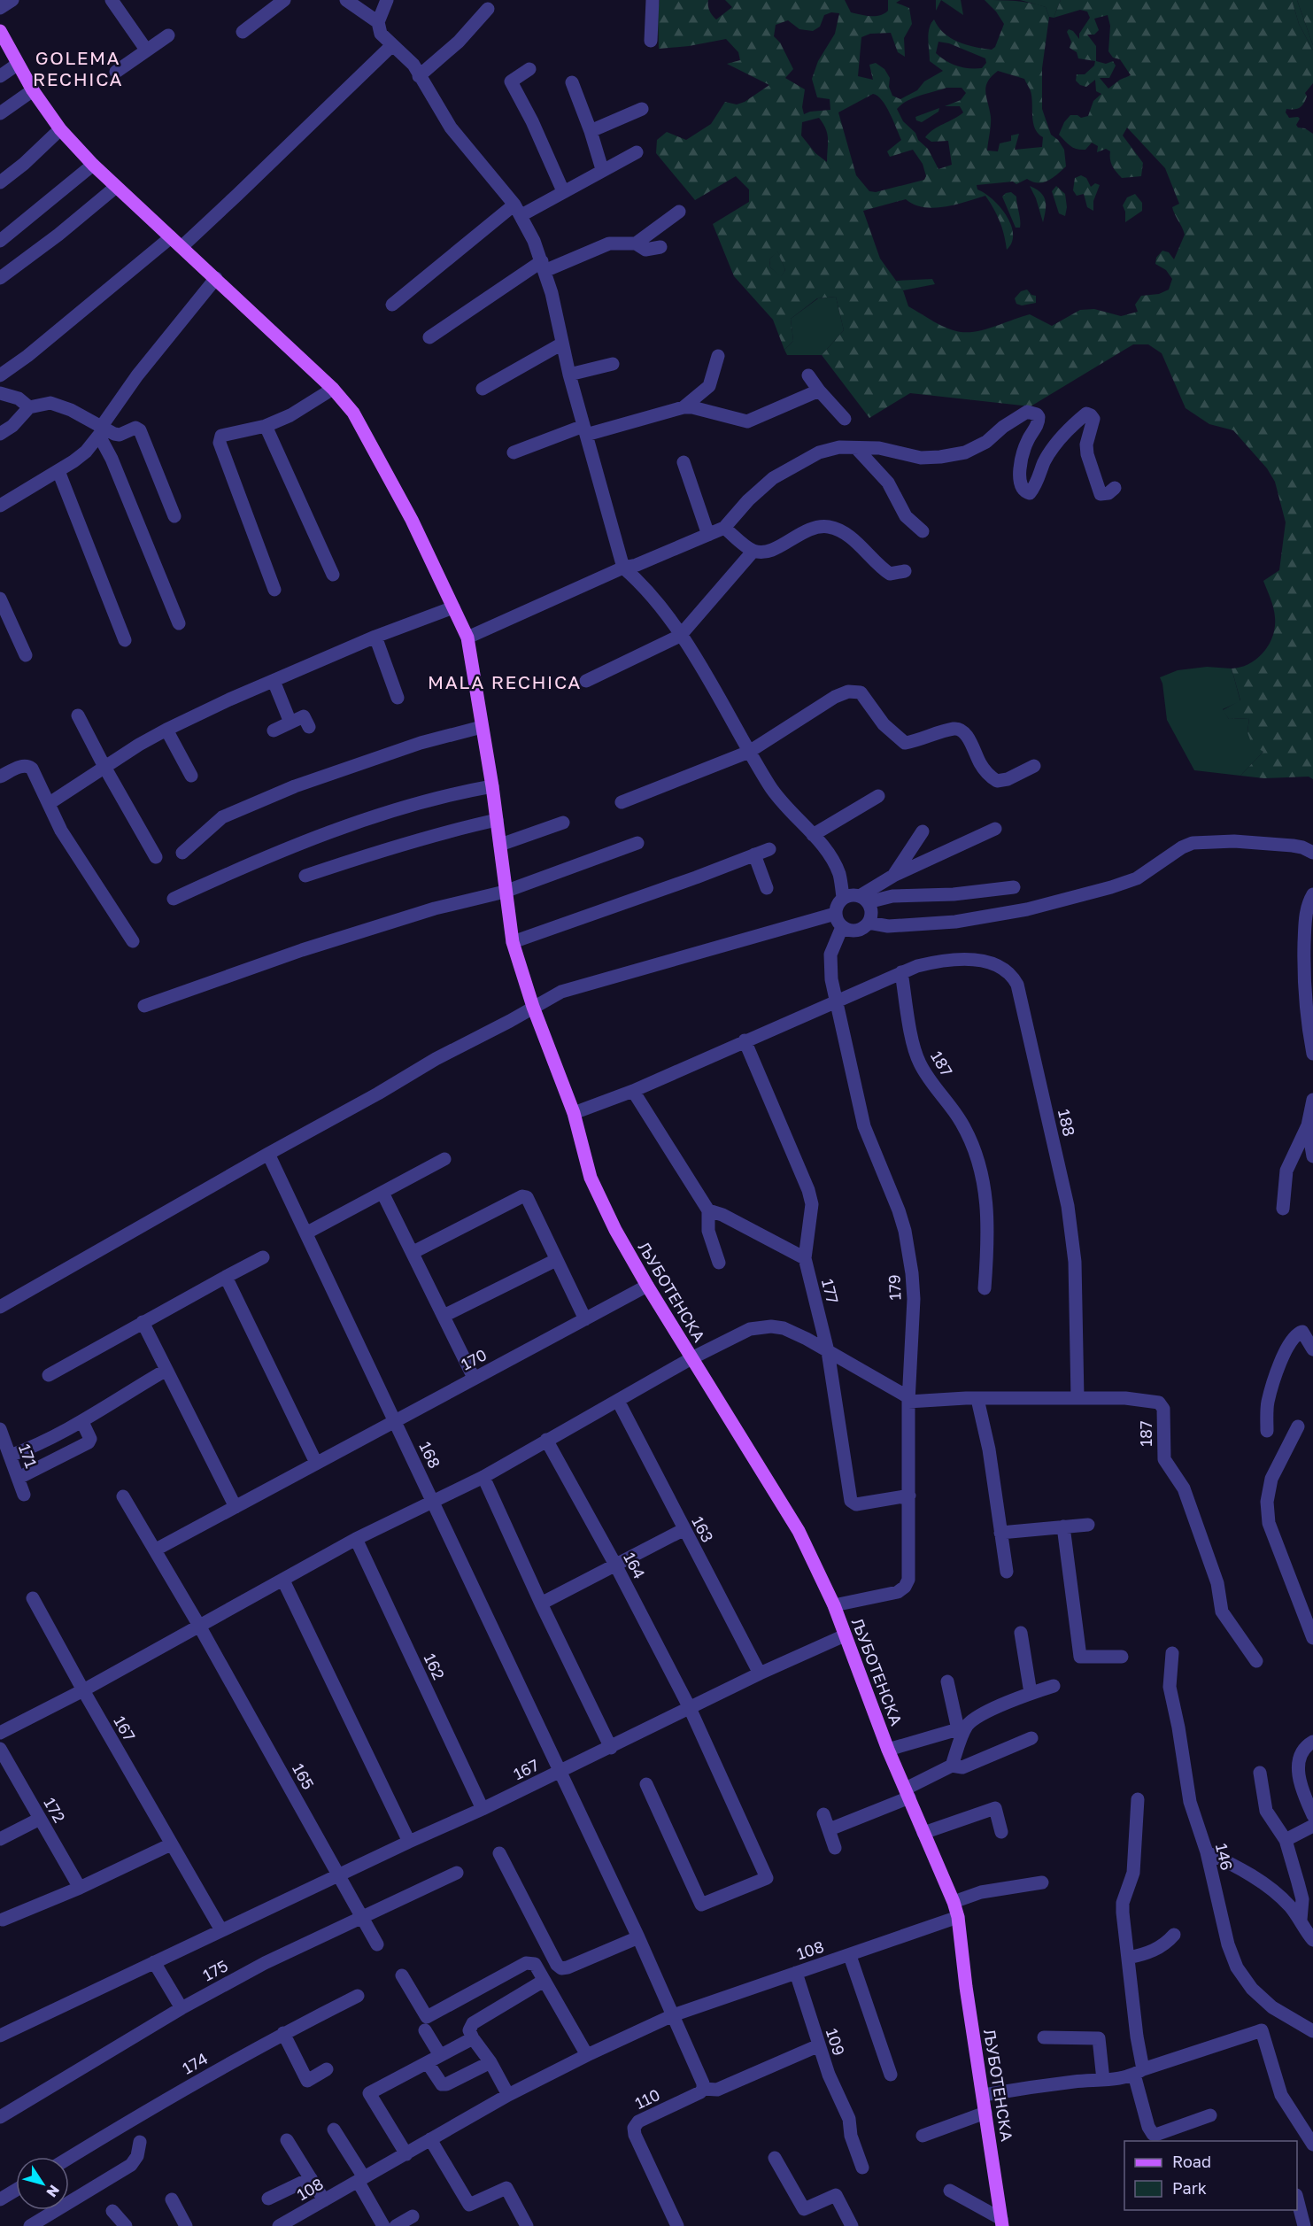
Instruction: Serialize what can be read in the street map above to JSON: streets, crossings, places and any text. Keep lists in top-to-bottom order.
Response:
{
  "streets": {
    "main road": ["ЉУБОТЕНСКА"],
    "street": [
      "187",
      "188",
      "179",
      "177",
      "170",
      "168",
      "171",
      "163",
      "164",
      "162",
      "167",
      "165",
      "172",
      "146",
      "108",
      "175",
      "109",
      "174",
      "110"
    ]
  },
  "crossings": [
    ["187", "188"],
    ["187", "179"],
    ["188", "179"],
    ["188", "177"],
    ["188", "ЉУБОТЕНСКА"],
    ["179", "177"],
    ["179", "ЉУБОТЕНСКА"],
    ["ЉУБОТЕНСКА", "170"],
    ["ЉУБОТЕНСКА", "167"],
    ["ЉУБОТЕНСКА", "108"],
    ["170", "168"],
    ["170", "165"],
    ["168", "167"],
    ["163", "167"],
    ["164", "167"],
    ["162", "167"],
    ["167", "165"],
    ["165", "175"],
    ["108", "109"]
  ],
  "districts": ["GOLEMA RECHICA", "MALA RECHICA"],
  "legend": ["Road", "Park"],
  "north": "bottom right"
}
